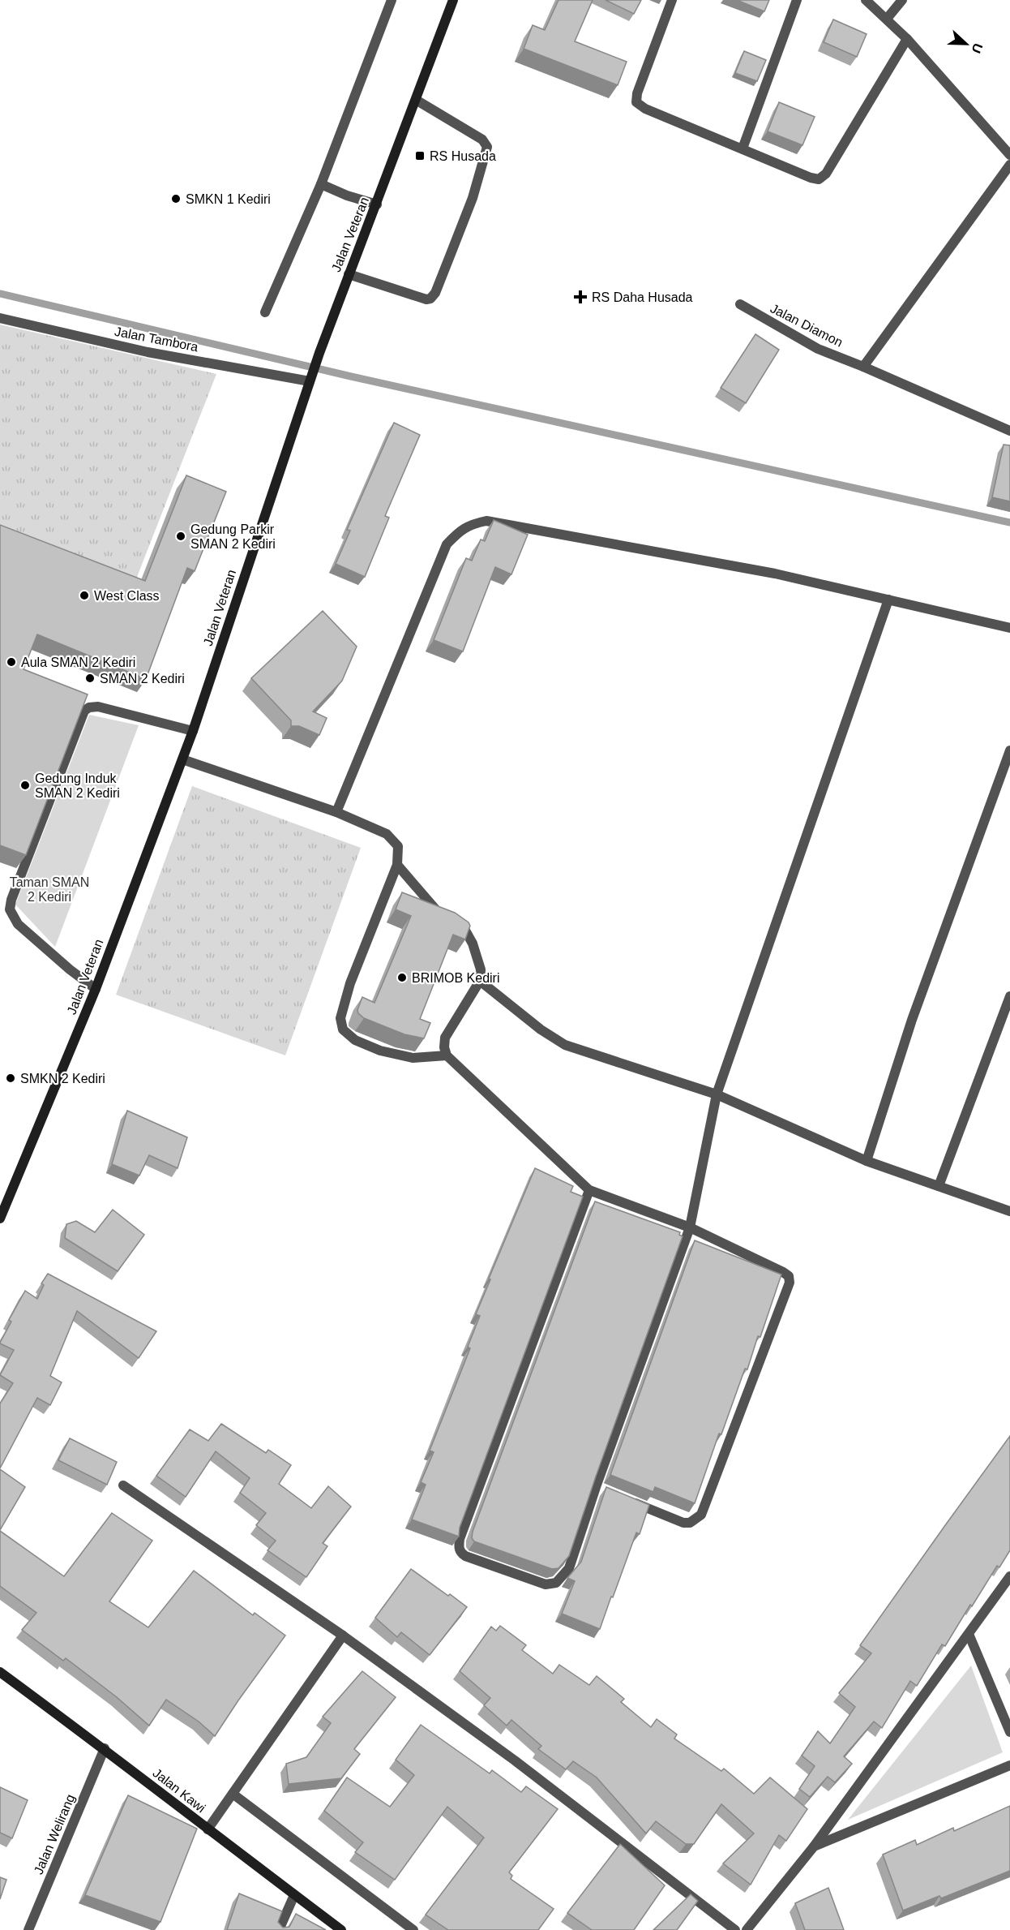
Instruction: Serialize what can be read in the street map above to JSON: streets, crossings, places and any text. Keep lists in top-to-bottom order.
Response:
{
  "streets": {
    "main road": ["Jalan Veteran", "Jalan Kawi"],
    "street": ["Jalan Diamon", "Jalan Tambora", "Jalan Welirang"]
  },
  "crossings": [
    ["Jalan Veteran", "Jalan Tambora"],
    ["Jalan Kawi", "Jalan Welirang"]
  ],
  "parks": ["Taman SMAN 2 Kediri"],
  "places": {
    "transit": ["RS Husada"],
    "other": [
      "SMKN 1 Kediri",
      "Gedung Parkir SMAN 2 Kediri",
      "West Class",
      "Aula SMAN 2 Kediri",
      "SMAN 2 Kediri",
      "Gedung Induk SMAN 2 Kediri",
      "BRIMOB Kediri",
      "SMKN 2 Kediri"
    ],
    "health": ["RS Daha Husada"]
  },
  "north": "right"
}
